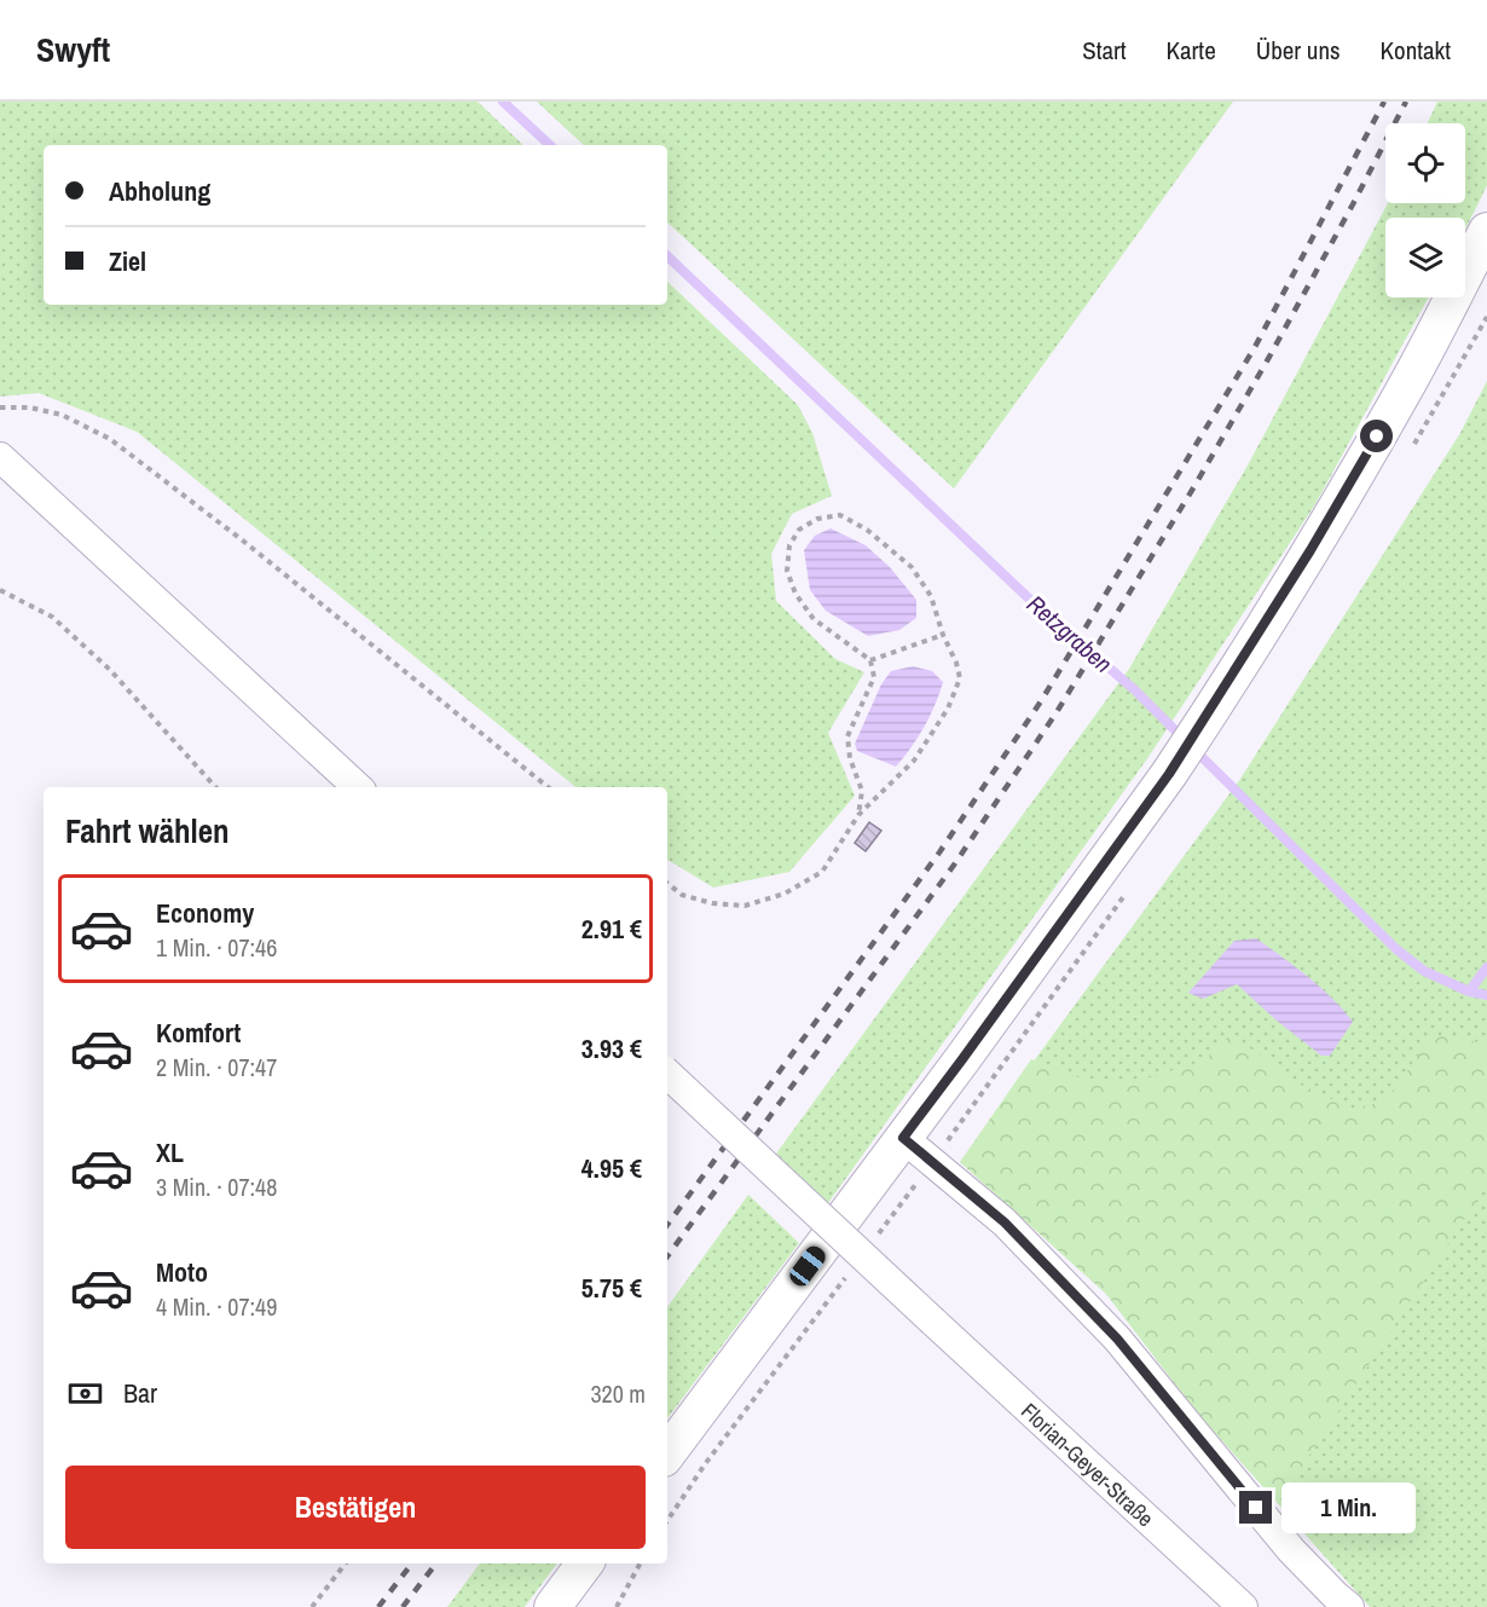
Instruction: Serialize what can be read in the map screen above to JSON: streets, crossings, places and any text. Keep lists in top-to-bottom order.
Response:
{
  "streets": {
    "street": ["Florian-Geyer-Straße"]
  },
  "water": ["Retzgraben"],
  "page": {
    "header": "Swyft",
    "nav": [
      "Start",
      "Karte",
      "Über uns",
      "Kontakt"
    ],
    "banner": ["Abholung", "Ziel"],
    "heading": "Fahrt wählen",
    "list": [
      {
        "name": "Economy",
        "note": "1 Min. · 07:46",
        "value": "2.91 €"
      },
      {
        "name": "Komfort",
        "note": "2 Min. · 07:47",
        "value": "3.93 €"
      },
      {
        "name": "XL",
        "note": "3 Min. · 07:48",
        "value": "4.95 €"
      },
      {
        "name": "Moto",
        "note": "4 Min. · 07:49",
        "value": "5.75 €"
      }
    ],
    "pay": ["Bar", "320 m"],
    "buttons": "Bestätigen",
    "bubble": "1 Min."
  }
}
